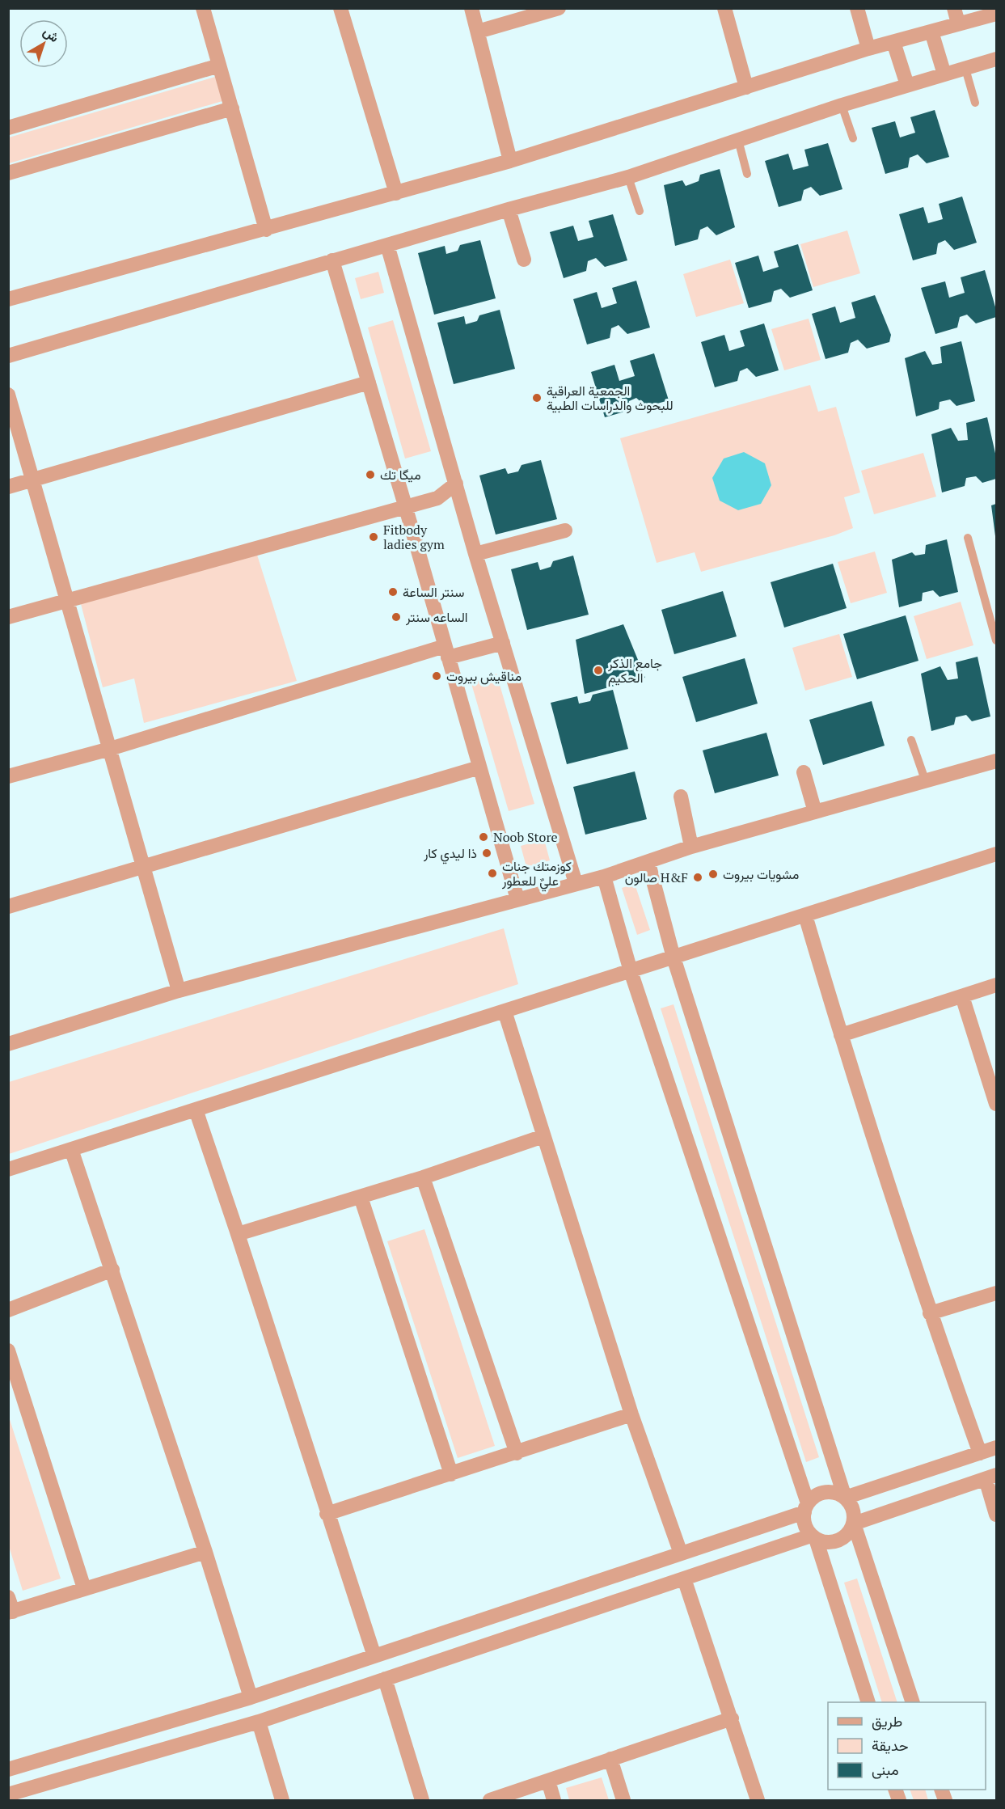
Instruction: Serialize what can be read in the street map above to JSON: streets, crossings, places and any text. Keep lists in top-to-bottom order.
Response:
{
  "places": [
    "الجمعية العراقية للبحوث والدراسات الطبية",
    "ميگا تك",
    "Fitbody ladies gym",
    "سنتر الساعة",
    "الساعه سنتر",
    "جامع الذكر الحكيم",
    "مناقيش بيروت",
    "Noob Store",
    "ذا ليدي كار",
    "كوزمتك جنات عليٌ للعطور",
    "مشويات بيروت",
    "صالون H&F"
  ],
  "legend": ["طريق", "حديقة", "مبنى"],
  "north": "top right"
}
